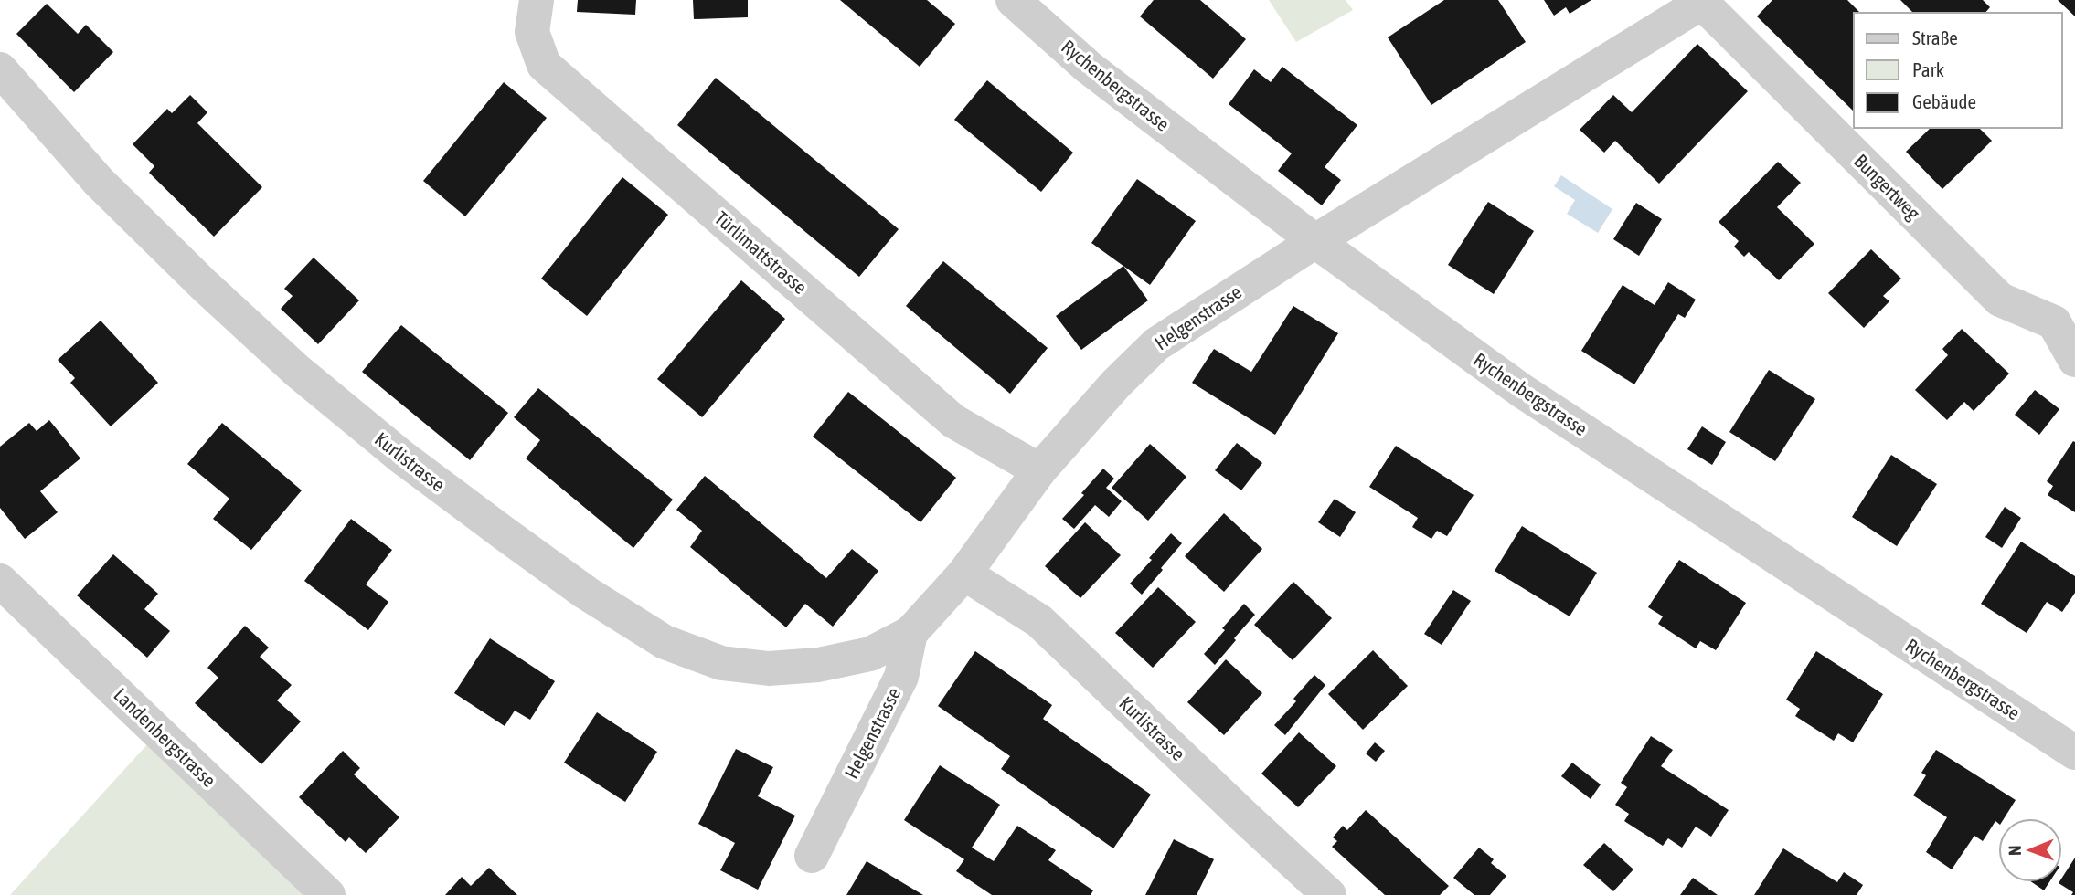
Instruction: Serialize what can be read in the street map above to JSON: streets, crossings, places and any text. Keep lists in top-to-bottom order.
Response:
{
  "streets": {
    "street": [
      "Rychenbergstrasse",
      "Bungertweg",
      "Türlimattstrasse",
      "Helgenstrasse",
      "Kurlistrasse",
      "Landenbergstrasse"
    ]
  },
  "crossings": [
    ["Rychenbergstrasse", "Helgenstrasse"],
    ["Bungertweg", "Helgenstrasse"],
    ["Türlimattstrasse", "Helgenstrasse"],
    ["Helgenstrasse", "Kurlistrasse"]
  ],
  "legend": ["Straße", "Park", "Gebäude"],
  "north": "left"
}
